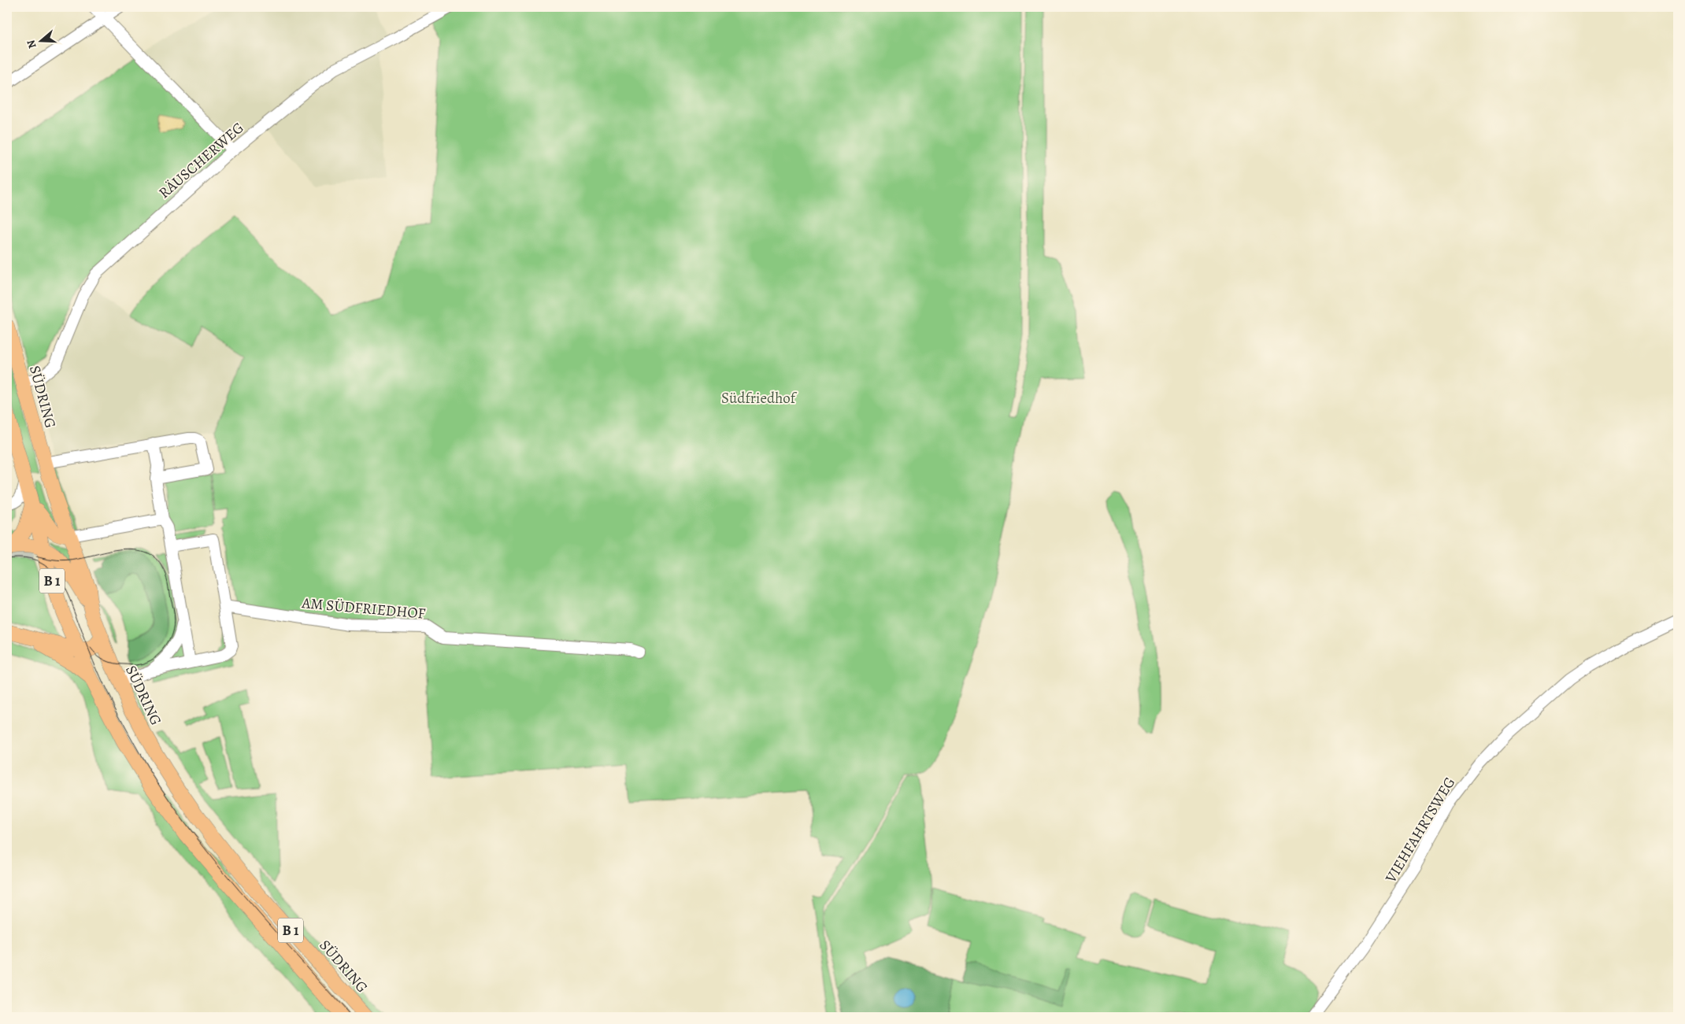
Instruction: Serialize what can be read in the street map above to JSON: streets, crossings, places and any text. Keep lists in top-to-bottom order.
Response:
{
  "streets": {
    "main road": ["SÜDRING", "B 1"],
    "street": ["RÄUSCHERWEG", "AM SÜDFRIEDHOF", "VIEHFAHRTSWEG"]
  },
  "crossings": [
    ["RÄUSCHERWEG", "SÜDRING"],
    ["SÜDRING", "B 1"]
  ],
  "parks": ["Südfriedhof"],
  "north": "left"
}
